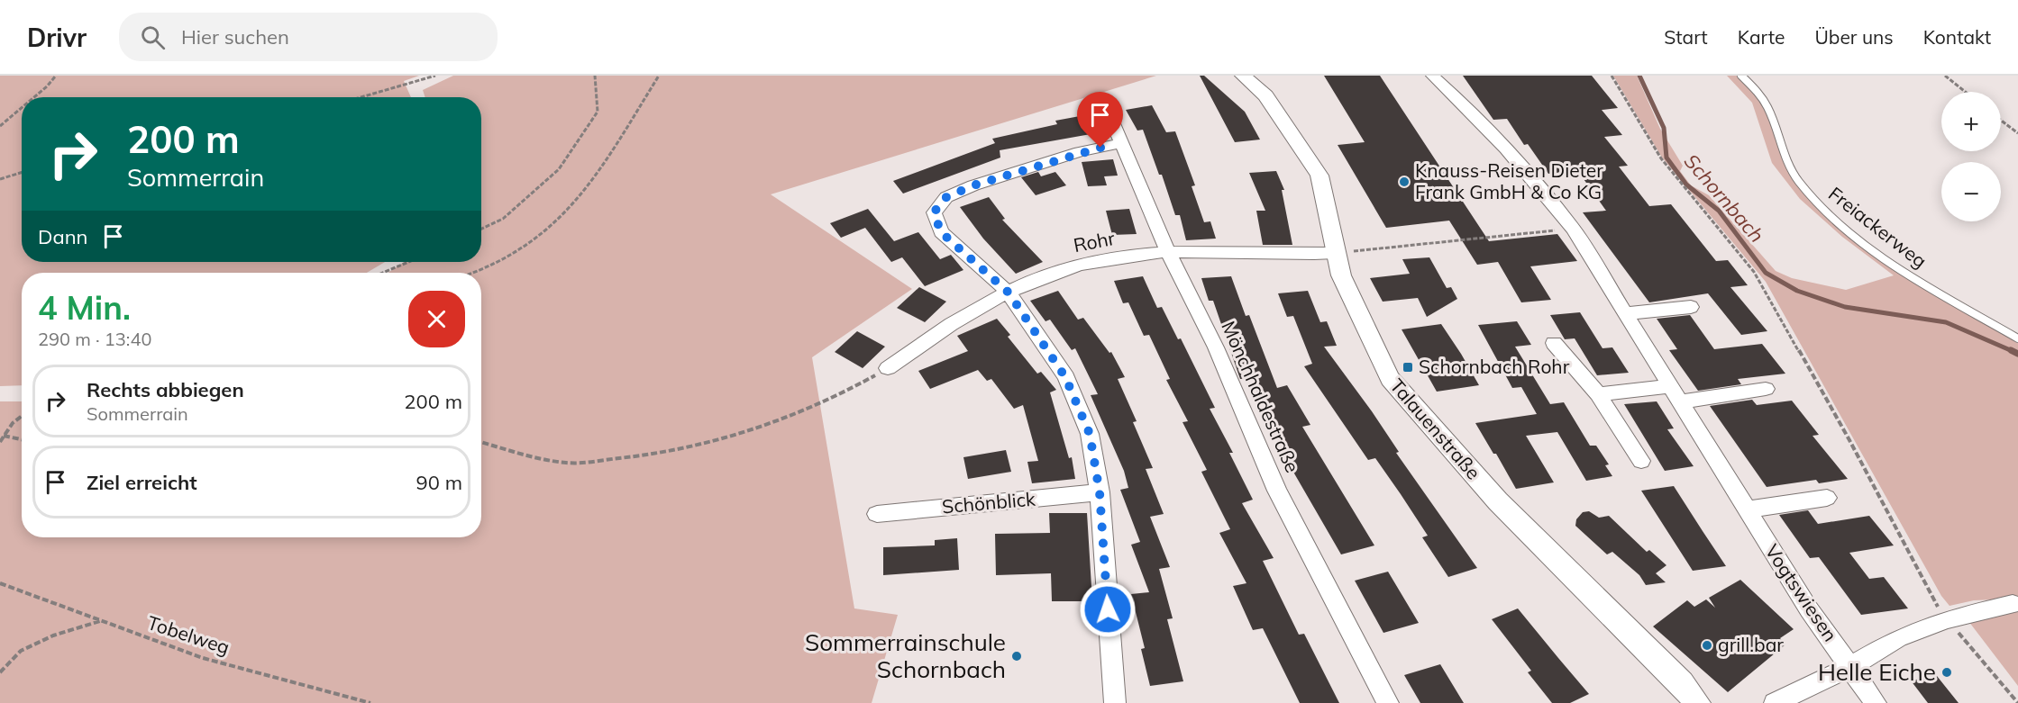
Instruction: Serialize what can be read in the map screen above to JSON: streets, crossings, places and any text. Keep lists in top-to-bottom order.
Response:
{
  "streets": {
    "street": [
      "Rohr",
      "Mönchhaldestraße",
      "Talauenstraße",
      "Schönblick",
      "Vogtswiesen"
    ],
    "lane": ["Freiackerweg"],
    "path": ["Tobelweg"]
  },
  "crossings": [
    ["Rohr", "Mönchhaldestraße"],
    ["Rohr", "Talauenstraße"]
  ],
  "water": ["Schornbach"],
  "places": {
    "other": [
      "Knauss-Reisen Dieter Frank GmbH & Co KG",
      "grill.bar",
      "Sommerrainschule Schornbach",
      "Helle Eiche"
    ],
    "transit": ["Schornbach Rohr"]
  },
  "page": {
    "header": "Drivr",
    "search": "Hier suchen",
    "nav": [
      "Start",
      "Karte",
      "Über uns",
      "Kontakt"
    ],
    "map_buttons": ["+", "−"],
    "turn": ["200 m", "Sommerrain"],
    "then": "Dann",
    "heading": ["4 Min.", "290 m · 13:40"],
    "list": [
      {
        "name": "Rechts abbiegen",
        "note": "Sommerrain",
        "value": "200 m"
      },
      {
        "name": "Ziel erreicht",
        "value": "90 m"
      }
    ]
  }
}
